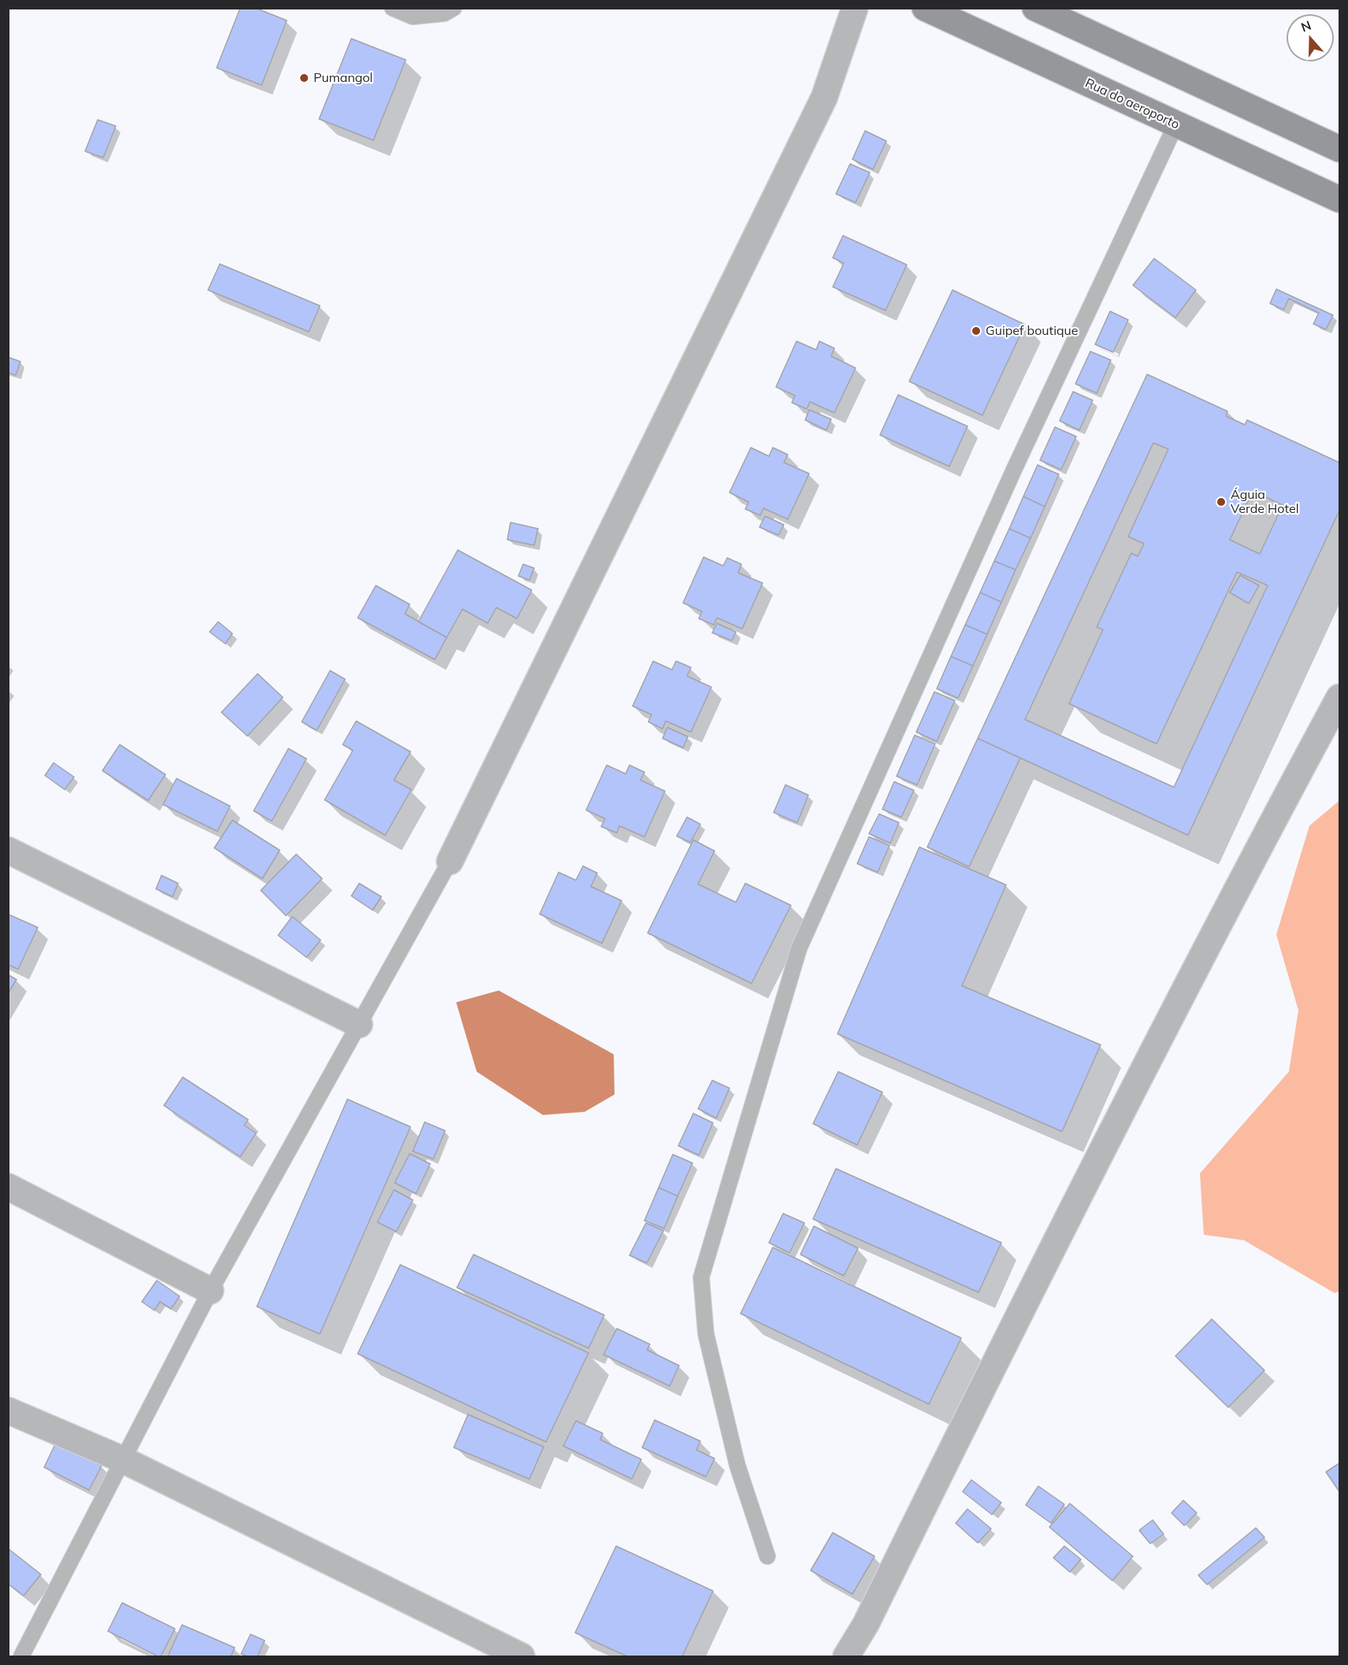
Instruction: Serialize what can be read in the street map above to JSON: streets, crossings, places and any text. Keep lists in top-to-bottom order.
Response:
{
  "streets": {
    "main road": ["Rua do aeroporto"]
  },
  "places": ["Pumangol", "Guipef boutique", "Águia Verde Hotel"],
  "north": "top"
}
